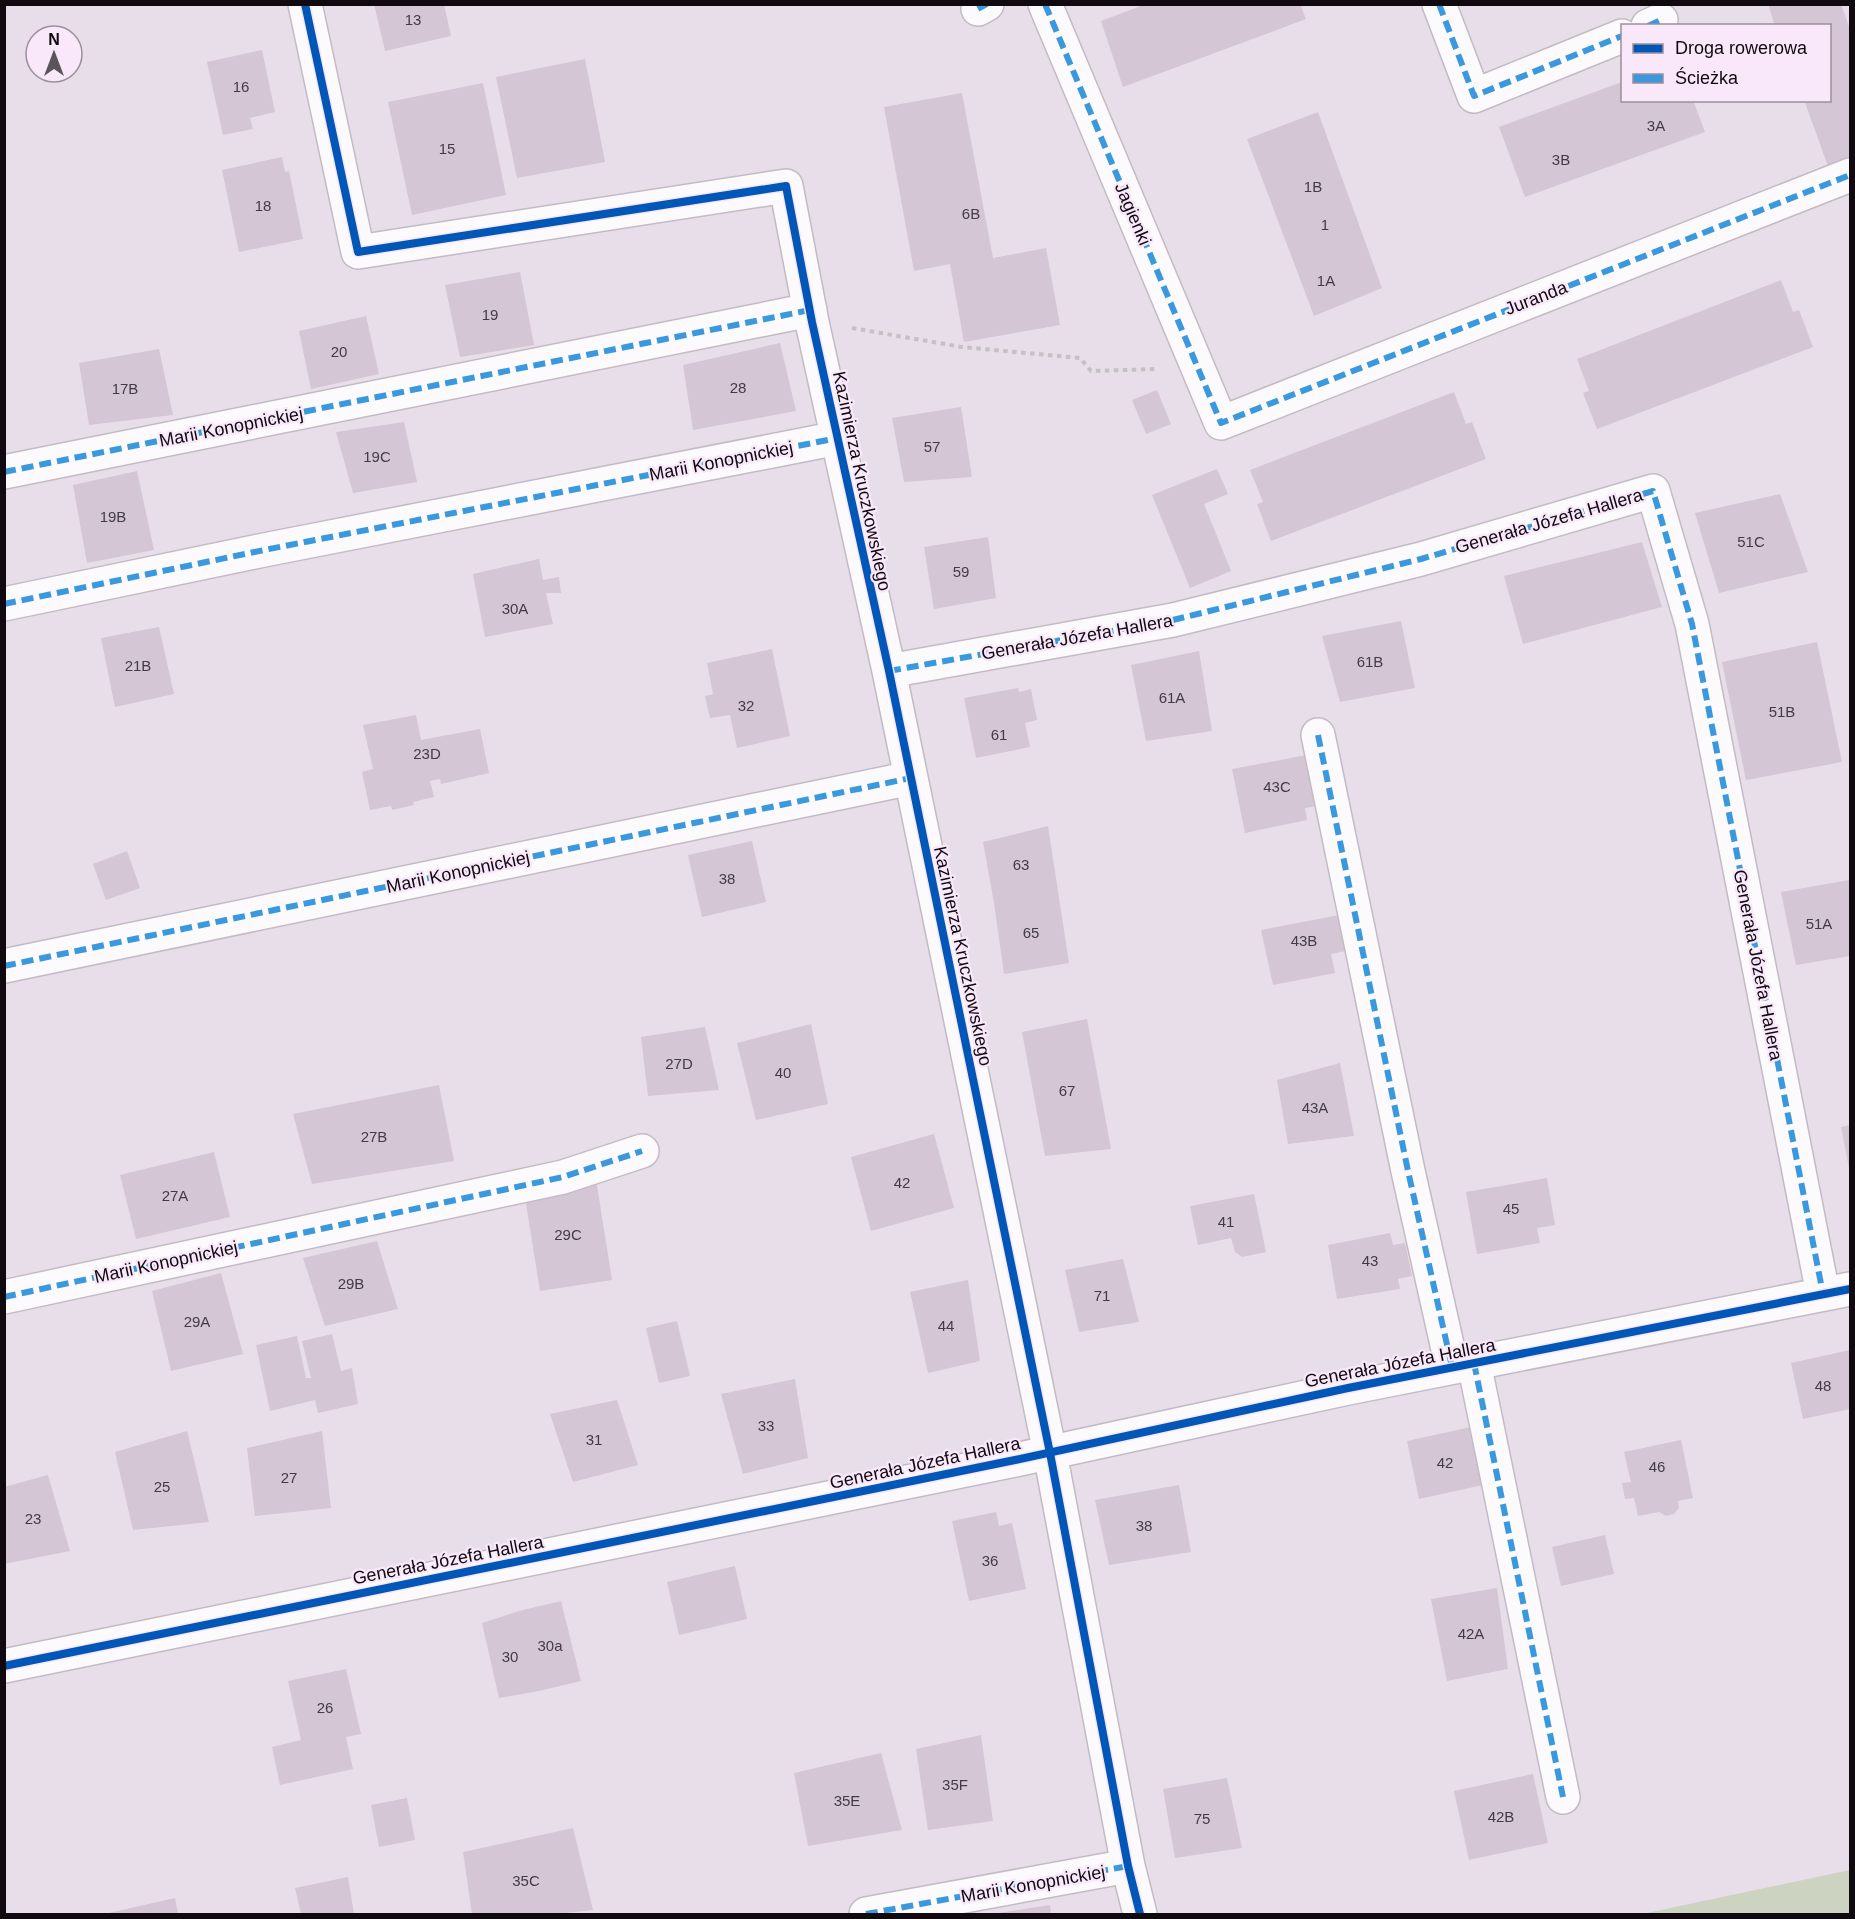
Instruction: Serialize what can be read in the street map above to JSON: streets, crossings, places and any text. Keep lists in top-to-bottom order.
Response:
{
  "streets": {
    "street": [
      "Jagienki",
      "Juranda",
      "Marii Konopnickiej",
      "Kazimierza Kruczkowskiego",
      "Generała Józefa Hallera"
    ]
  },
  "crossings": [
    ["Jagienki", "Juranda"],
    ["Marii Konopnickiej", "Kazimierza Kruczkowskiego"],
    ["Kazimierza Kruczkowskiego", "Generała Józefa Hallera"]
  ],
  "house_numbers": [
    "13",
    "16",
    "3A",
    "15",
    "3B",
    "1B",
    "18",
    "6B",
    "1",
    "1A",
    "19",
    "20",
    "28",
    "17B",
    "57",
    "19C",
    "19B",
    "51C",
    "59",
    "30A",
    "61B",
    "21B",
    "61A",
    "32",
    "51B",
    "61",
    "23D",
    "43C",
    "63",
    "38",
    "51A",
    "65",
    "43B",
    "27D",
    "40",
    "67",
    "43A",
    "27B",
    "42",
    "27A",
    "45",
    "41",
    "29C",
    "43",
    "29B",
    "71",
    "29A",
    "44",
    "48",
    "33",
    "31",
    "42",
    "46",
    "27",
    "25",
    "23",
    "38",
    "36",
    "42A",
    "30a",
    "30",
    "26",
    "35F",
    "35E",
    "42B",
    "75",
    "35C"
  ],
  "legend": ["Droga rowerowa", "Ścieżka"],
  "north": "top"
}
